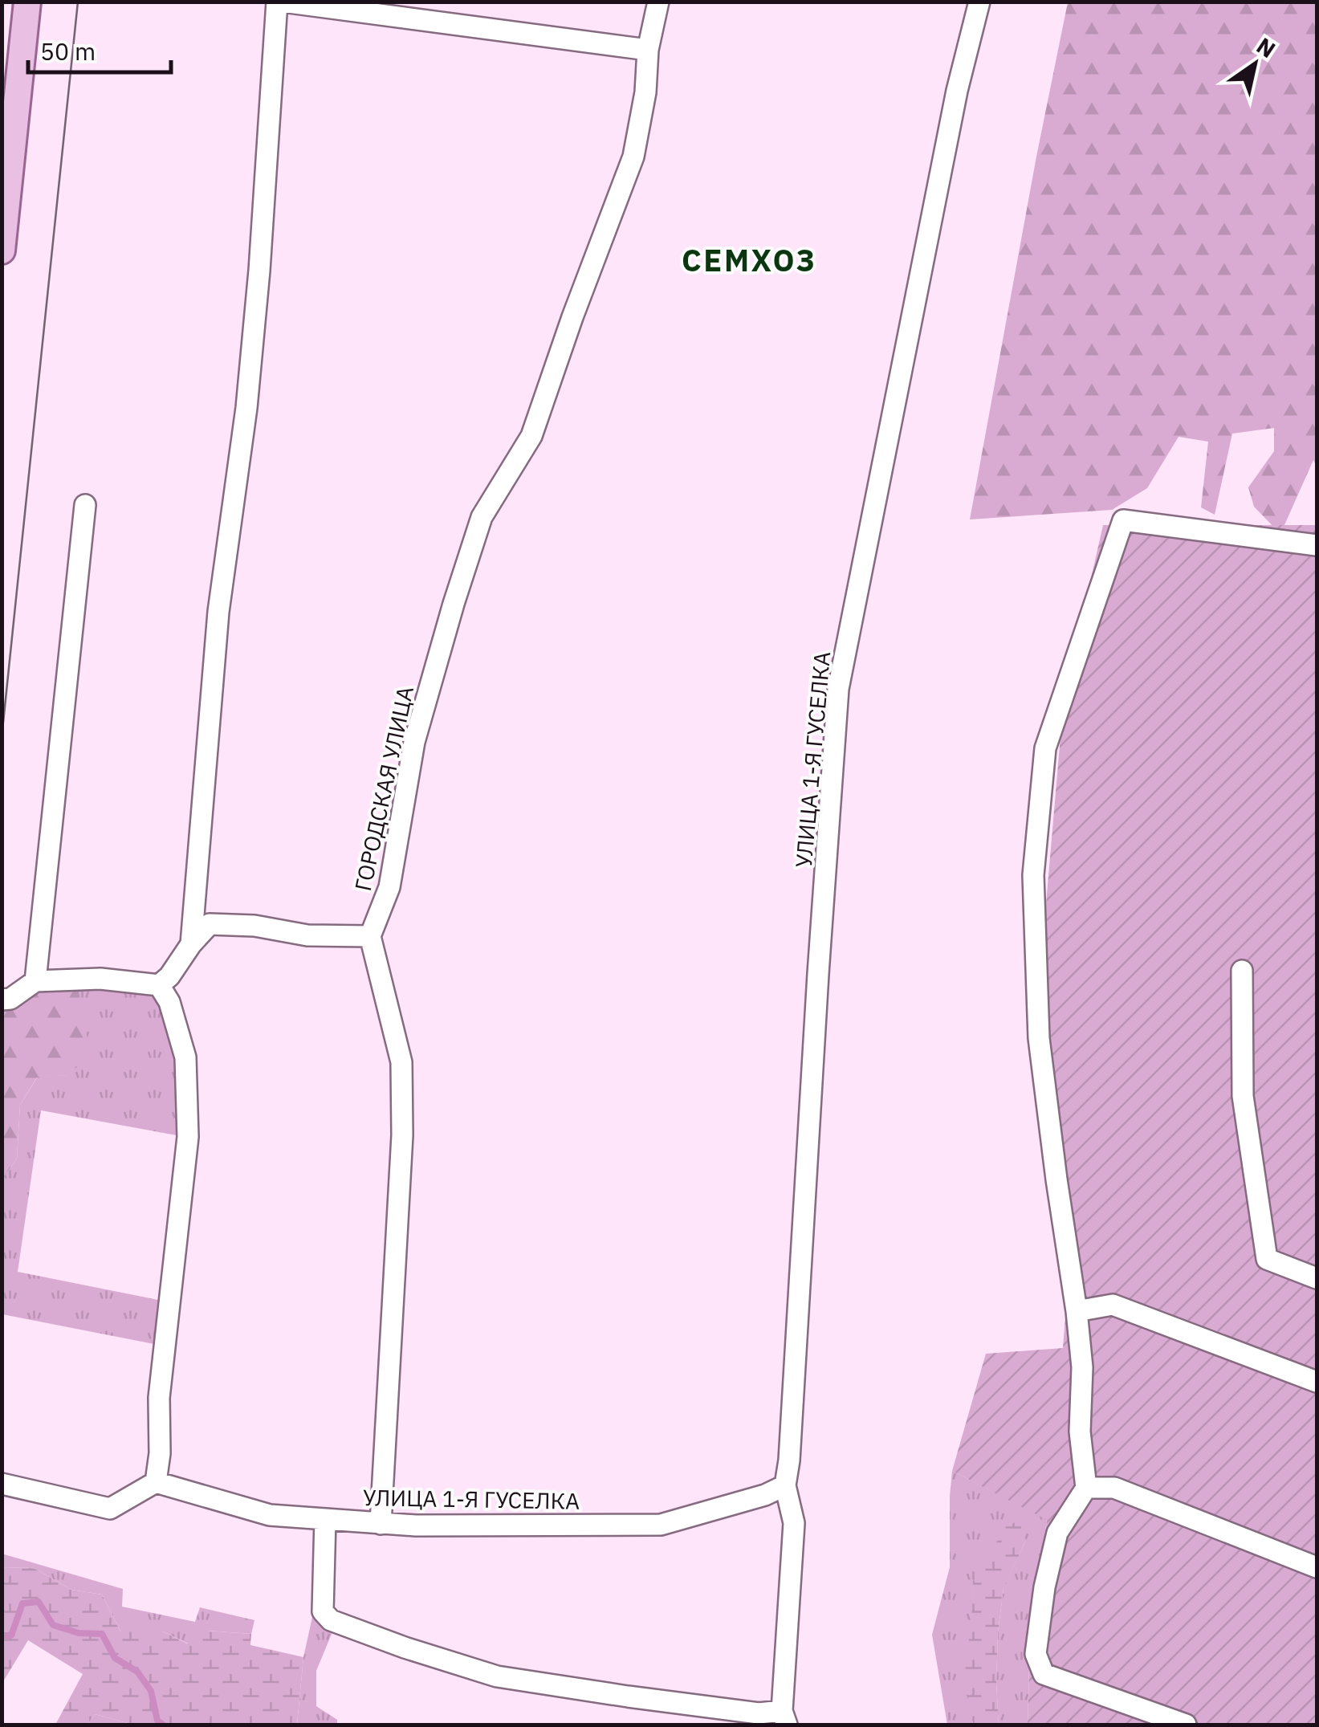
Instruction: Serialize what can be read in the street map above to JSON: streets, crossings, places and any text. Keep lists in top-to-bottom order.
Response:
{
  "streets": {
    "street": ["УЛИЦА 1-Я ГУСЕЛКА", "ГОРОДСКАЯ УЛИЦА"]
  },
  "districts": ["СЕМХОЗ"],
  "scale_bar": "50 m",
  "north": "top right"
}
